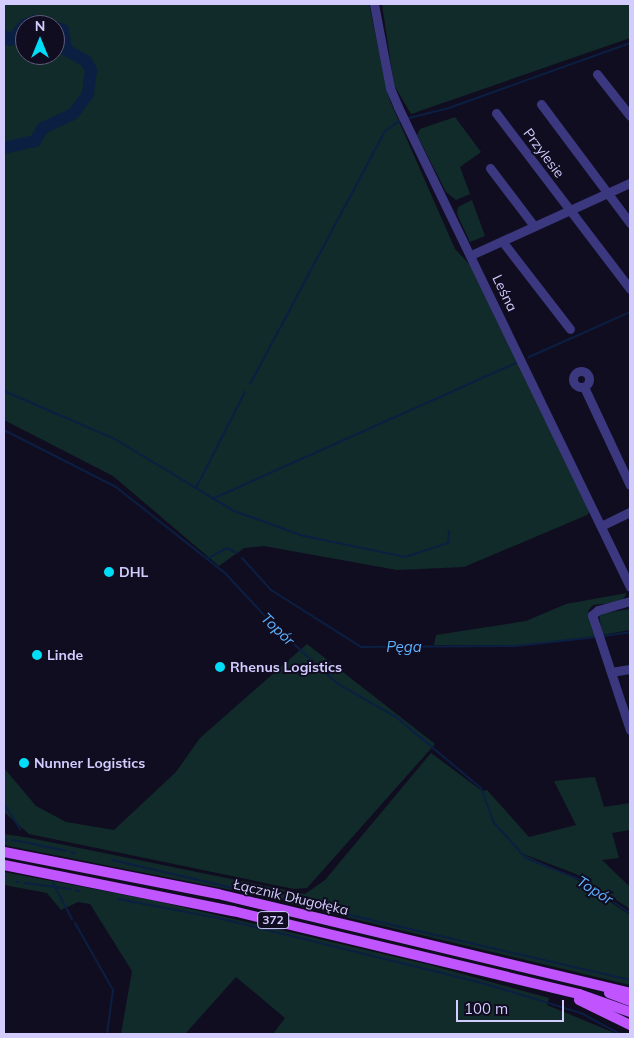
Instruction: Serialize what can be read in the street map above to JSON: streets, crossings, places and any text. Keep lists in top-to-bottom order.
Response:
{
  "streets": {
    "main road": ["Łącznik Długołęka", "372"],
    "street": ["Przylesie", "Leśna"]
  },
  "crossings": [
    ["Łącznik Długołęka", "372"]
  ],
  "water": ["Topór", "Pęga"],
  "places": [
    "DHL",
    "Linde",
    "Rhenus Logistics",
    "Nunner Logistics"
  ],
  "scale_bar": "100 m",
  "north": "top"
}
